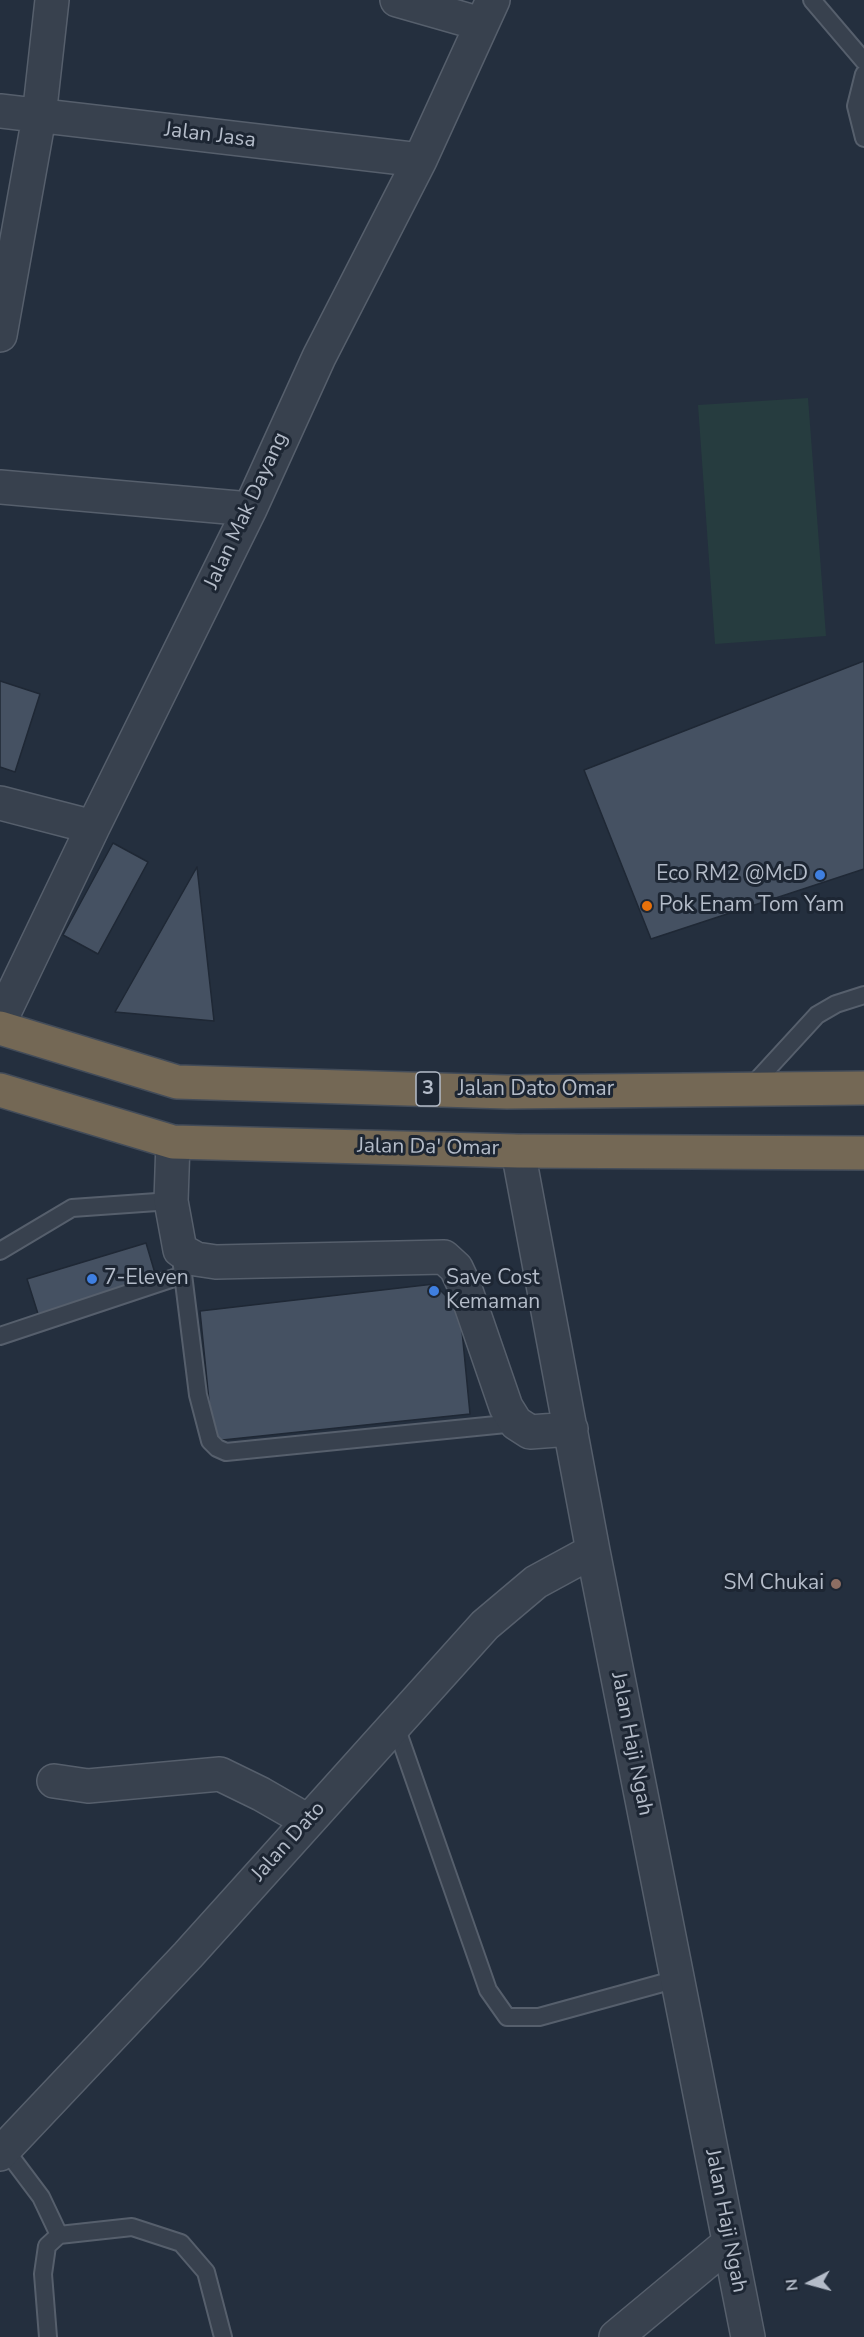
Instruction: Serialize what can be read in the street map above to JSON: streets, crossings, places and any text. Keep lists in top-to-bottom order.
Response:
{
  "streets": {
    "highway": ["3", "Jalan Dato Omar", "Jalan Da' Omar"],
    "street": [
      "Jalan Jasa",
      "Jalan Mak Dayang",
      "Jalan Haji Ngah",
      "Jalan Dato"
    ]
  },
  "crossings": [
    ["Jalan Jasa", "Jalan Mak Dayang"],
    ["Jalan Da' Omar", "Jalan Haji Ngah"],
    ["Jalan Haji Ngah", "Jalan Dato"]
  ],
  "places": [
    "Eco RM2 @McD",
    "Pok Enam Tom Yam",
    "7-Eleven",
    "Save Cost Kemaman",
    "SM Chukai"
  ],
  "north": "left"
}
